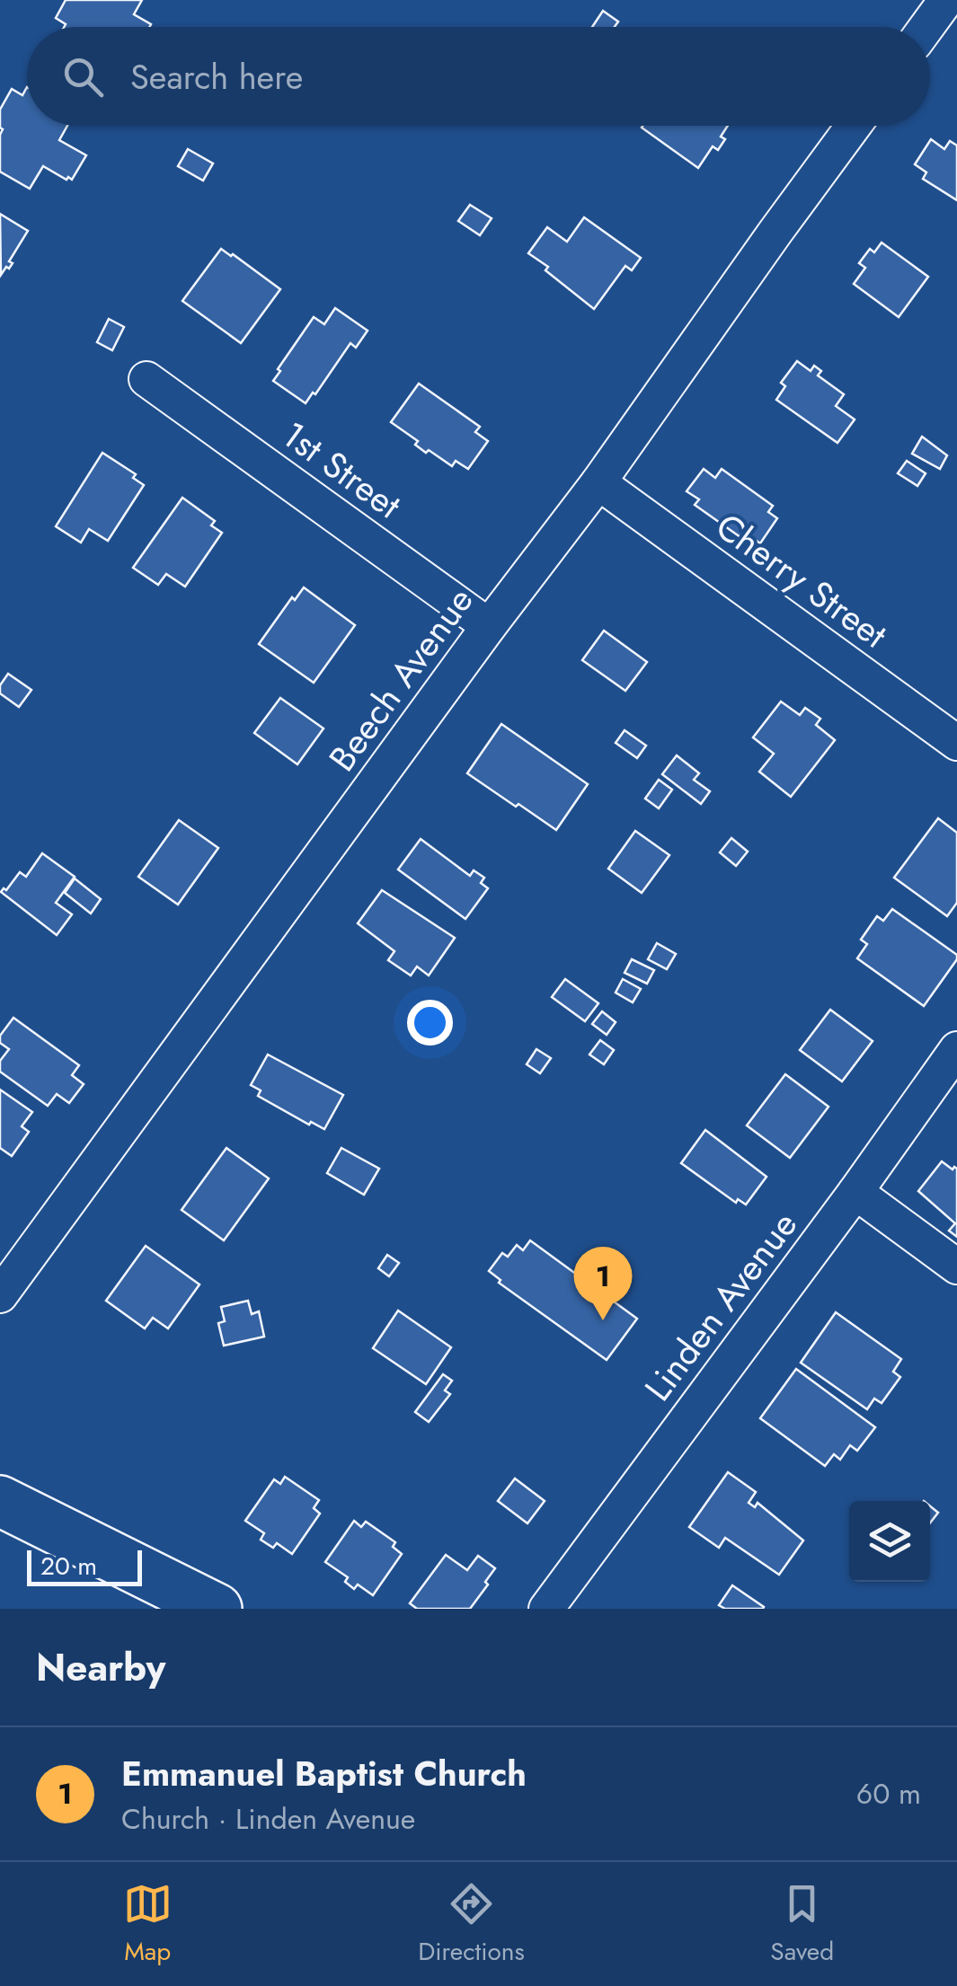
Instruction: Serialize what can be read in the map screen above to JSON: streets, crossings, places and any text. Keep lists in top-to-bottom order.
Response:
{
  "streets": {
    "street": [
      "1st Street",
      "Cherry Street",
      "Beech Avenue",
      "Linden Avenue"
    ]
  },
  "crossings": [
    ["1st Street", "Beech Avenue"],
    ["Cherry Street", "Beech Avenue"]
  ],
  "scale_bar": "20 m",
  "page": {
    "search": "Search here",
    "pins": "1",
    "scale": "20 m",
    "heading": "Nearby",
    "list": [
      {
        "mark": "1",
        "name": "Emmanuel Baptist Church",
        "note": "Church · Linden Avenue",
        "value": "60 m"
      }
    ],
    "nav": ["Map", "Directions", "Saved"]
  }
}
